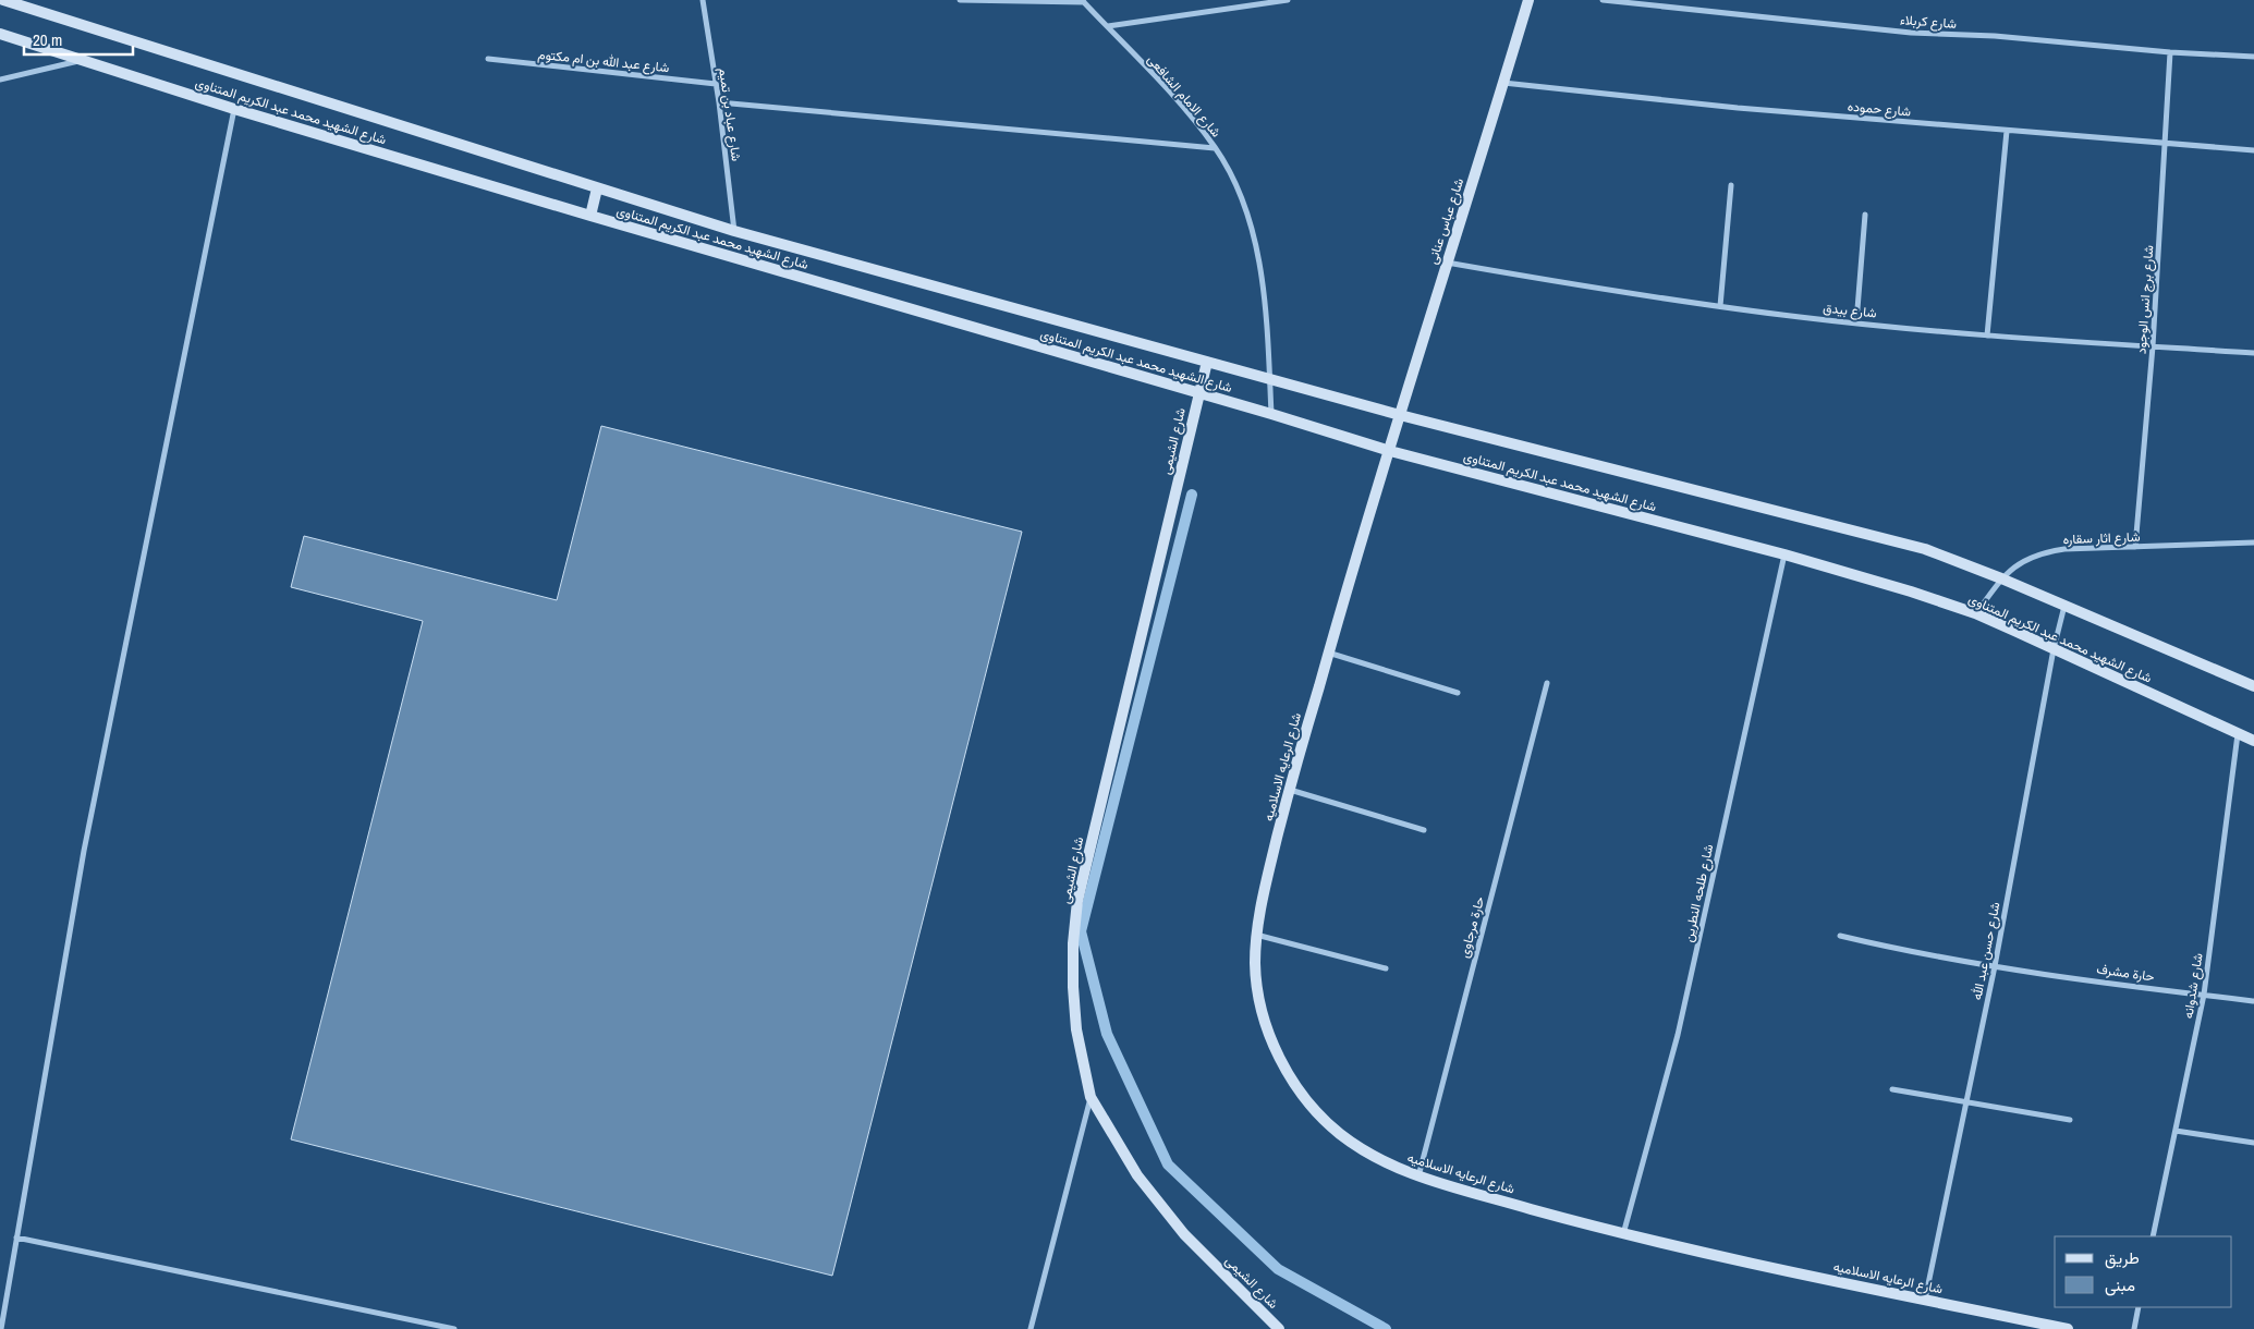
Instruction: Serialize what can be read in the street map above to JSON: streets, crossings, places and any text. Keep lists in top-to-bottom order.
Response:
{
  "streets": {
    "main road": [
      "شارع الشهيد محمد عبد الكريم المتناوى",
      "شارع عباس عنانى",
      "شارع الشيمى",
      "شارع الرعايه الاسلاميه"
    ],
    "street": [
      "شارع كربلاء",
      "شارع عبد الله بن ام مكتوم",
      "شارع الامام الشافعى",
      "شارع حموده",
      "شارع عباد بن تميم",
      "شارع برج انس الوجود",
      "شارع بيدق",
      "شارع اثار سقاره",
      "شارع طلحه النطرين",
      "حارة مرجاوى",
      "شارع حسن عبد الله",
      "حارة مشرف",
      "شارع شدوانه"
    ]
  },
  "crossings": [
    ["شارع كربلاء", "شارع برج انس الوجود"],
    ["شارع عبد الله بن ام مكتوم", "شارع عباد بن تميم"],
    ["شارع الامام الشافعى", "شارع الشهيد محمد عبد الكريم المتناوى"],
    ["شارع حموده", "شارع عباس عنانى"],
    ["شارع حموده", "شارع برج انس الوجود"],
    ["شارع الشهيد محمد عبد الكريم المتناوى", "شارع عباد بن تميم"],
    ["شارع الشهيد محمد عبد الكريم المتناوى", "شارع عباس عنانى"],
    ["شارع الشهيد محمد عبد الكريم المتناوى", "شارع الشيمى"],
    ["شارع الشهيد محمد عبد الكريم المتناوى", "شارع اثار سقاره"],
    ["شارع الشهيد محمد عبد الكريم المتناوى", "شارع الرعايه الاسلاميه"],
    ["شارع الشهيد محمد عبد الكريم المتناوى", "شارع طلحه النطرين"],
    ["شارع الشهيد محمد عبد الكريم المتناوى", "شارع حسن عبد الله"],
    ["شارع الشهيد محمد عبد الكريم المتناوى", "شارع شدوانه"],
    ["شارع عباس عنانى", "شارع بيدق"],
    ["شارع عباس عنانى", "شارع الرعايه الاسلاميه"],
    ["شارع برج انس الوجود", "شارع بيدق"],
    ["شارع برج انس الوجود", "شارع اثار سقاره"],
    ["شارع الرعايه الاسلاميه", "شارع طلحه النطرين"],
    ["شارع الرعايه الاسلاميه", "حارة مرجاوى"],
    ["شارع الرعايه الاسلاميه", "شارع حسن عبد الله"],
    ["شارع حسن عبد الله", "حارة مشرف"],
    ["حارة مشرف", "شارع شدوانه"]
  ],
  "legend": ["طريق", "مبنى"],
  "scale_bar": "20 m"
}
